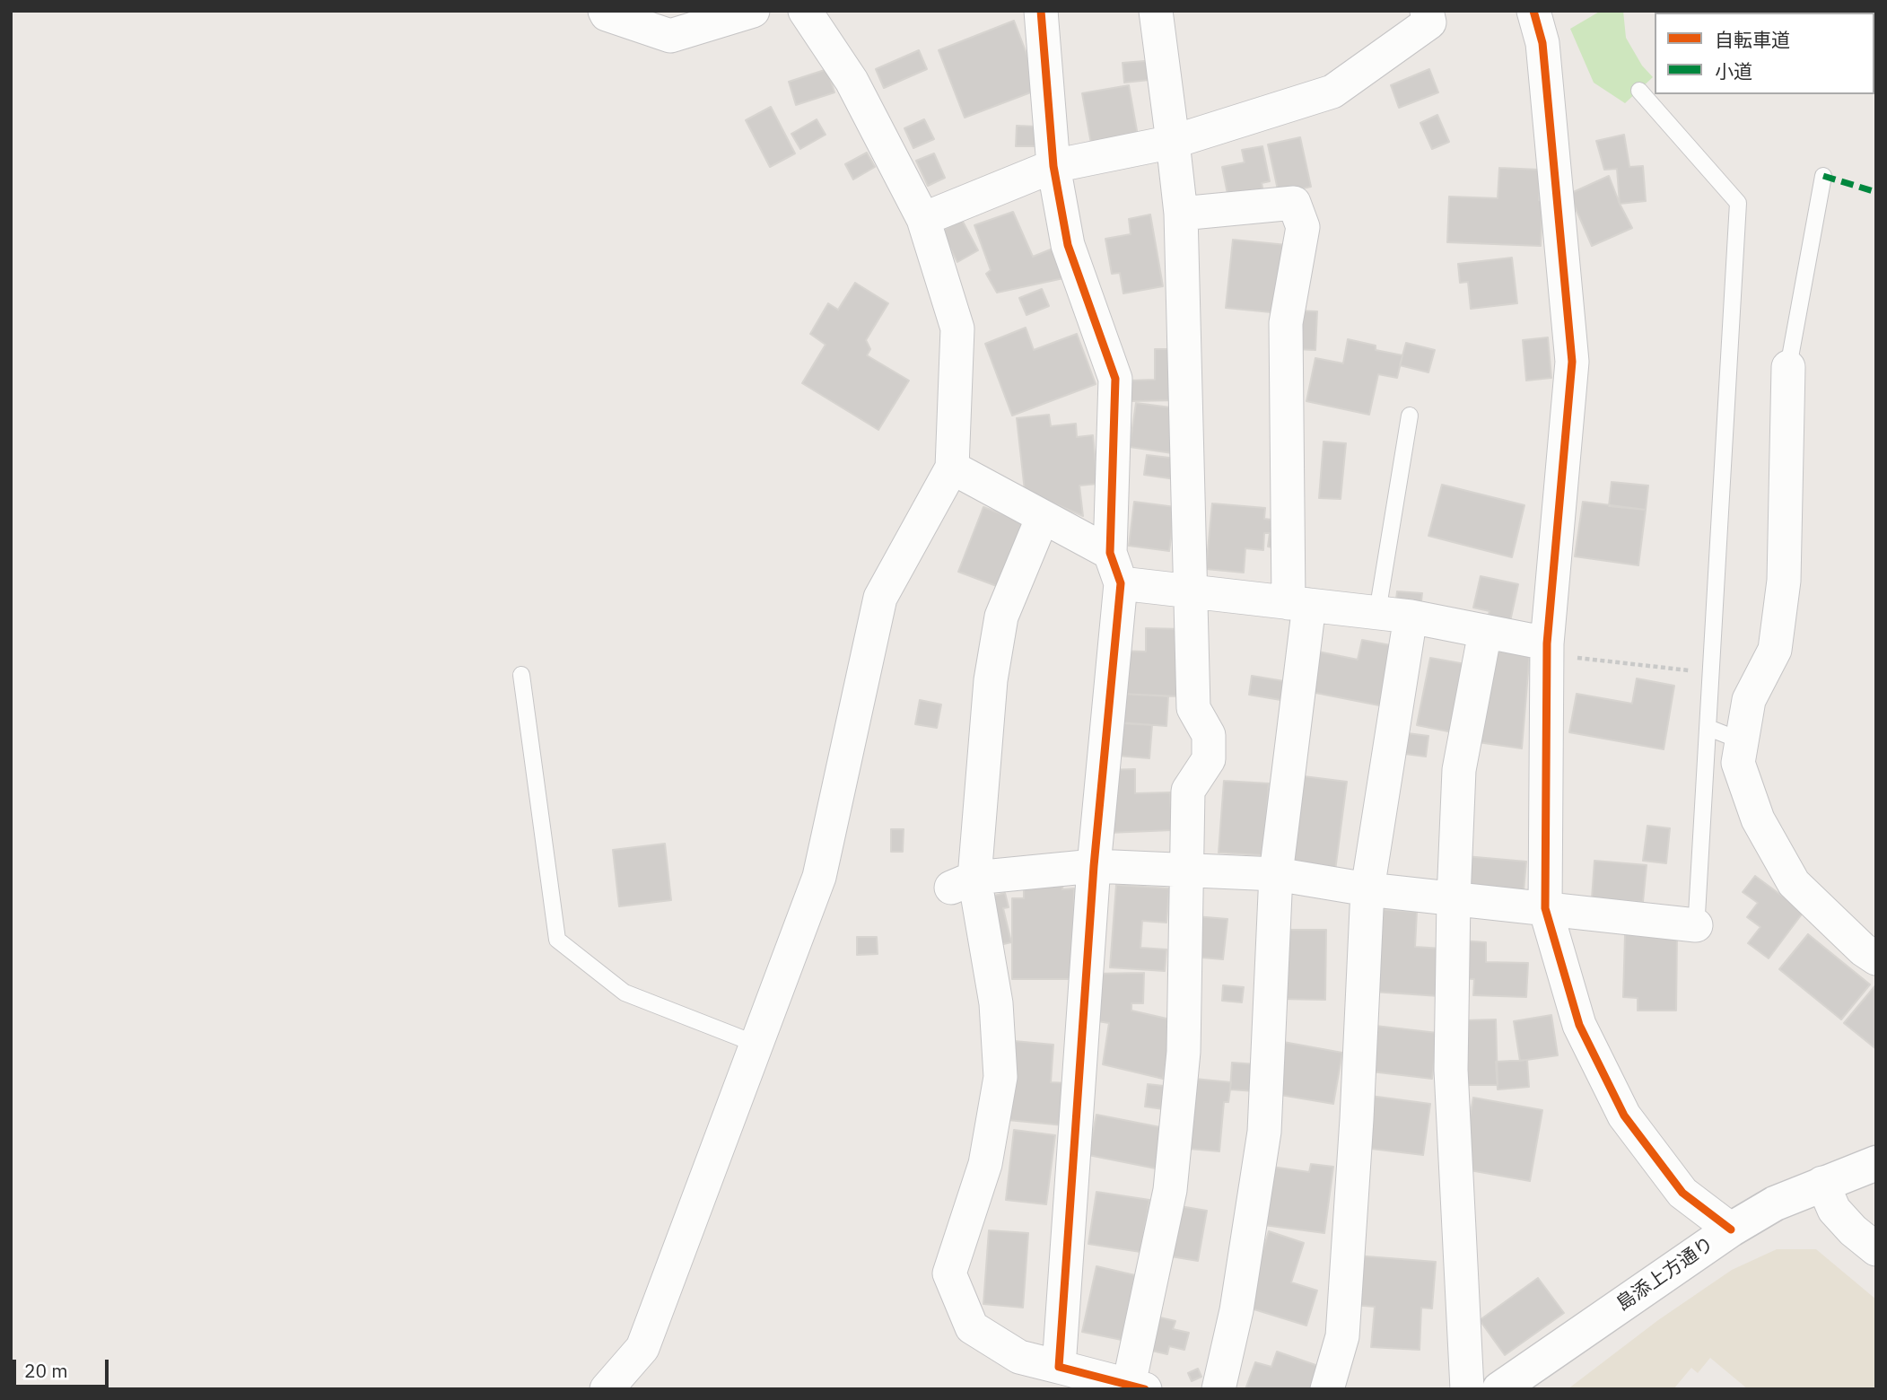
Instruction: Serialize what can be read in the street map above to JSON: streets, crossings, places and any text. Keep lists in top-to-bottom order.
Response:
{
  "streets": {
    "street": ["島添上方通り"]
  },
  "legend": ["自転車道", "小道"],
  "scale_bar": "20 m"
}
